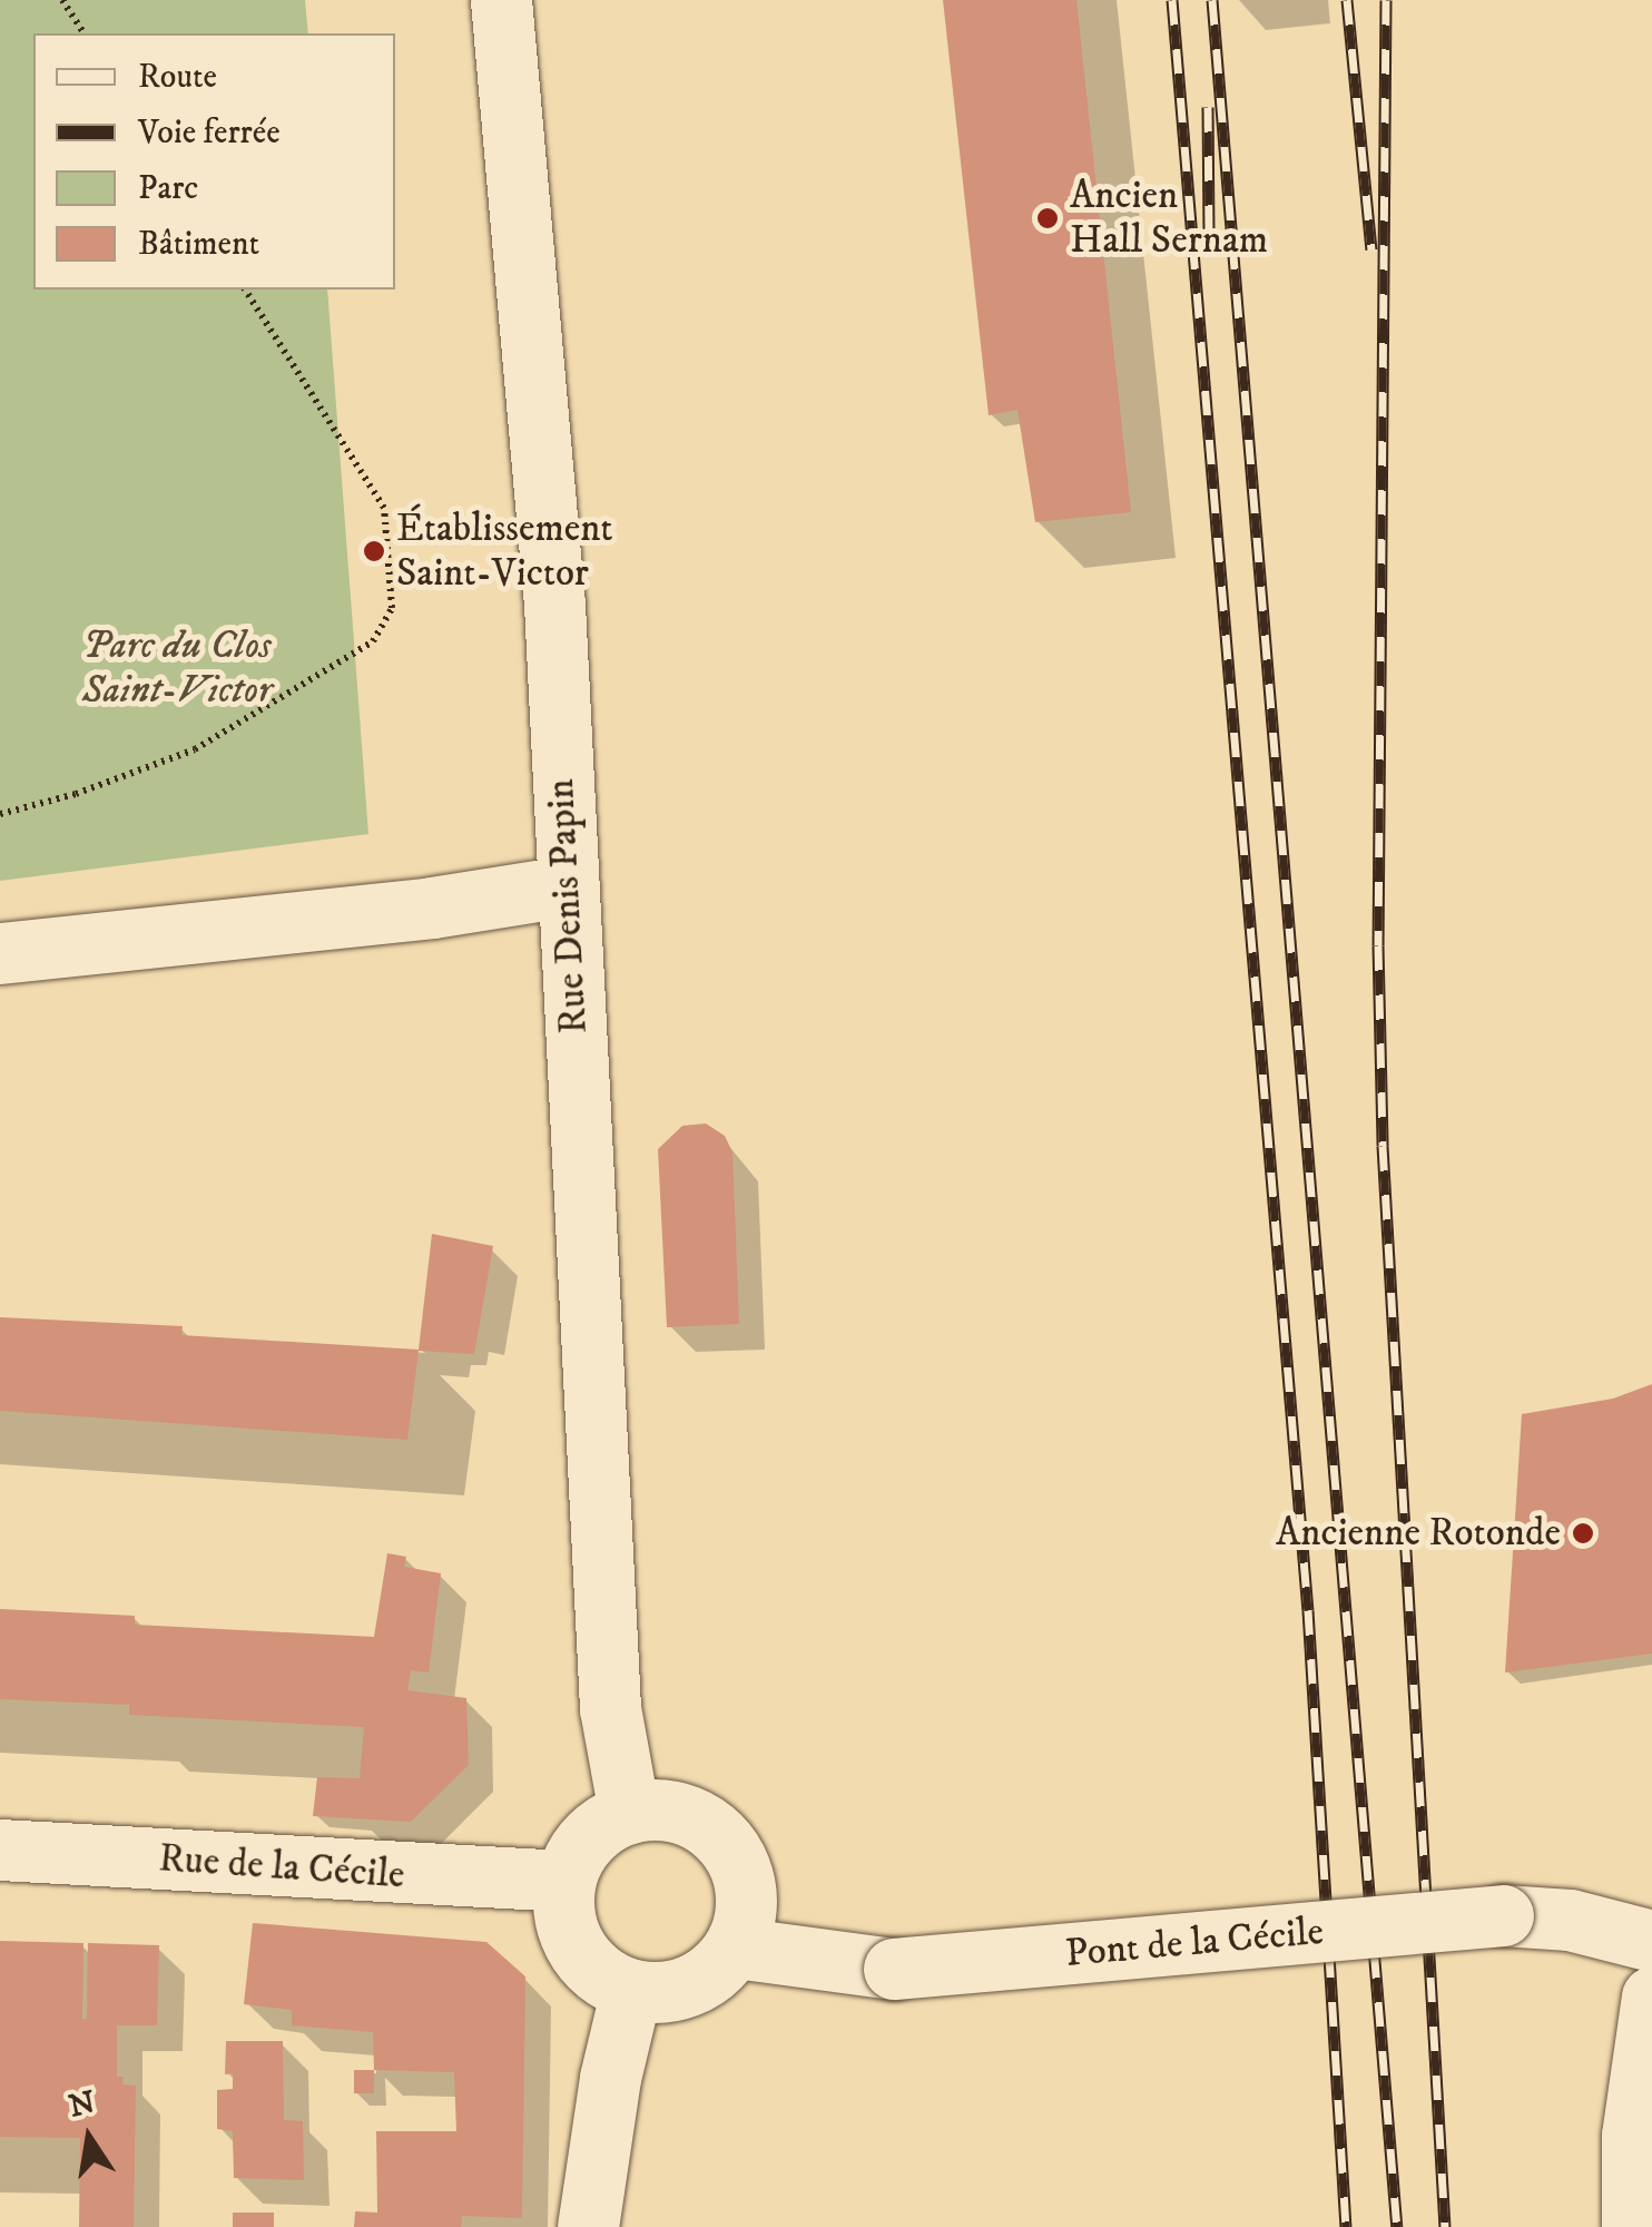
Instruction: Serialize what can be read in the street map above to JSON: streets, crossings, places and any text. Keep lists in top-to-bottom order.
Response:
{
  "streets": {
    "street": ["Rue Denis Papin", "Rue de la Cécile", "Pont de la Cécile"]
  },
  "crossings": [
    ["Rue Denis Papin", "Rue de la Cécile"],
    ["Rue Denis Papin", "Pont de la Cécile"],
    ["Rue de la Cécile", "Pont de la Cécile"]
  ],
  "parks": ["Parc du Clos Saint-Victor"],
  "places": ["Ancien Hall Sernam", "Établissement Saint-Victor", "Ancienne Rotonde"],
  "legend": [
    "Route",
    "Voie ferrée",
    "Parc",
    "Bâtiment"
  ],
  "north": "top"
}
